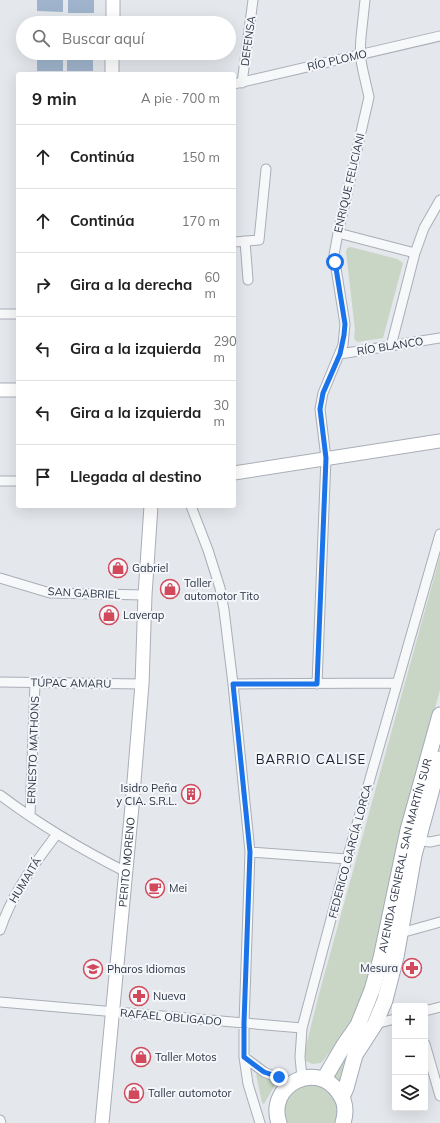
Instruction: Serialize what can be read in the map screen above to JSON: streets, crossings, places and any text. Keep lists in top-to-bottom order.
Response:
{
  "streets": {
    "main road": ["AVENIDA GENERAL SAN MARTÍN SUR", "PERITO MORENO"],
    "street": [
      "DEFENSA",
      "RÍO PLOMO",
      "ENRIQUE FELICIANI",
      "RÍO BLANCO",
      "SAN GABRIEL",
      "TÚPAC AMARU",
      "ERNESTO MATHONS",
      "FEDERICO GARCÍA LORCA",
      "HUMAITÁ",
      "RAFAEL OBLIGADO"
    ]
  },
  "crossings": [
    ["DEFENSA", "RÍO PLOMO"],
    ["RÍO PLOMO", "ENRIQUE FELICIANI"],
    ["ENRIQUE FELICIANI", "RÍO BLANCO"],
    ["SAN GABRIEL", "PERITO MORENO"],
    ["TÚPAC AMARU", "ERNESTO MATHONS"],
    ["TÚPAC AMARU", "PERITO MORENO"],
    ["FEDERICO GARCÍA LORCA", "RAFAEL OBLIGADO"],
    ["PERITO MORENO", "RAFAEL OBLIGADO"]
  ],
  "districts": ["BARRIO CALISE"],
  "places": {
    "shop": [
      "Gabriel",
      "Taller automotor Tito",
      "Laverap",
      "Taller Motos",
      "Taller automotor"
    ],
    "building": ["Isidro Peña y CIA. S.R.L."],
    "cafe": ["Mei"],
    "pharmacy": ["Mesura", "Nueva"],
    "school or university": ["Pharos Idiomas"]
  },
  "page": {
    "search": "Buscar aquí",
    "heading": ["9 min", "A pie · 700 m"],
    "list": [
      ["Continúa", "150 m"],
      ["Continúa", "170 m"],
      ["Gira a la derecha", "60 m"],
      ["Gira a la izquierda", "290 m"],
      ["Gira a la izquierda", "30 m"],
      "Llegada al destino"
    ],
    "map_buttons": ["+", "−"]
  }
}
